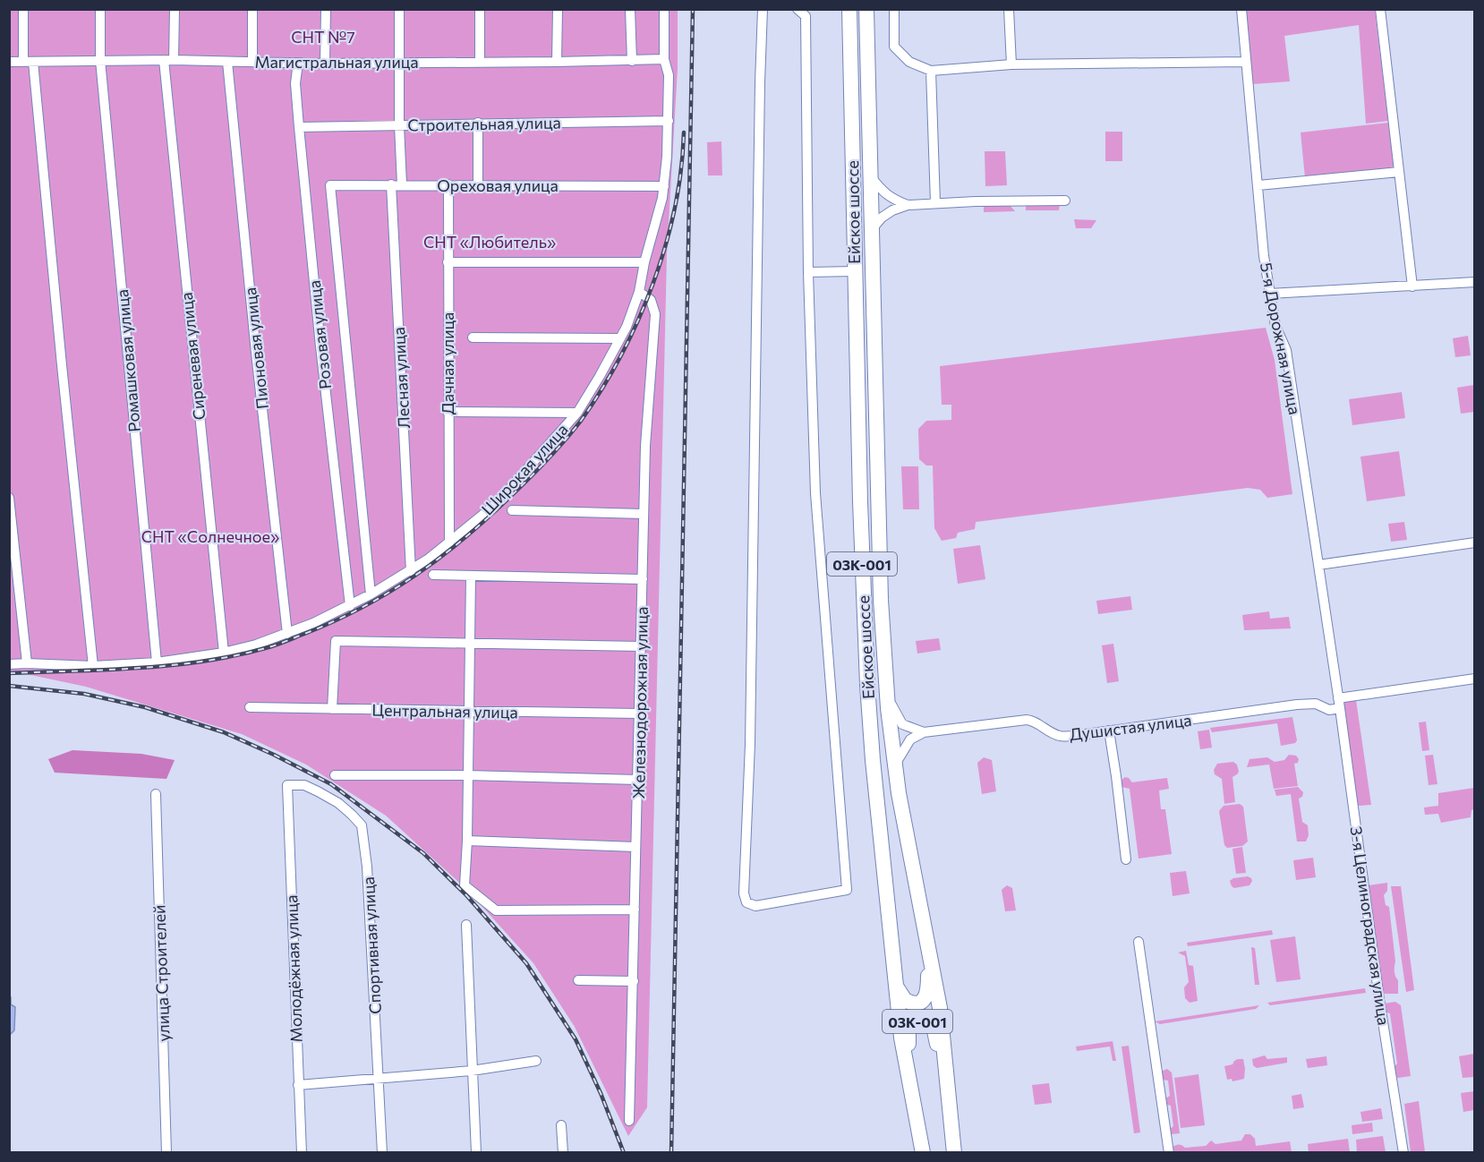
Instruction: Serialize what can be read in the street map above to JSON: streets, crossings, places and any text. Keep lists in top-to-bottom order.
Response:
{
  "streets": {
    "main road": ["Ейское шоссе", "03К-001"],
    "street": [
      "Магистральная улица",
      "Строительная улица",
      "Ореховая улица",
      "Розовая улица",
      "5-я Дорожная улица",
      "Пионовая улица",
      "Сиреневая улица",
      "Ромашковая улица",
      "Дачная улица",
      "Лесная улица",
      "Широкая улица",
      "Железнодорожная улица",
      "Центральная улица",
      "Душистая улица",
      "3-я Целиноградская улица",
      "Спортивная улица",
      "Молодёжная улица",
      "улица Строителей"
    ]
  },
  "crossings": [
    ["Магистральная улица", "Розовая улица"],
    ["Магистральная улица", "Пионовая улица"],
    ["Магистральная улица", "Сиреневая улица"],
    ["Магистральная улица", "Ромашковая улица"],
    ["Магистральная улица", "Широкая улица"],
    ["Строительная улица", "Розовая улица"],
    ["Строительная улица", "Широкая улица"],
    ["Ореховая улица", "Дачная улица"],
    ["Ореховая улица", "Лесная улица"],
    ["Ореховая улица", "Широкая улица"],
    ["Ейское шоссе", "03К-001"],
    ["Розовая улица", "Широкая улица"],
    ["5-я Дорожная улица", "Душистая улица"],
    ["5-я Дорожная улица", "3-я Целиноградская улица"],
    ["Пионовая улица", "Широкая улица"],
    ["Сиреневая улица", "Широкая улица"],
    ["Ромашковая улица", "Широкая улица"],
    ["Дачная улица", "Широкая улица"],
    ["Лесная улица", "Широкая улица"],
    ["Широкая улица", "Железнодорожная улица"],
    ["Железнодорожная улица", "Центральная улица"],
    ["Душистая улица", "3-я Целиноградская улица"],
    ["Спортивная улица", "Молодёжная улица"]
  ],
  "parks": ["СНТ №7", "СНТ «Любитель»", "СНТ «Солнечное»"]
}
